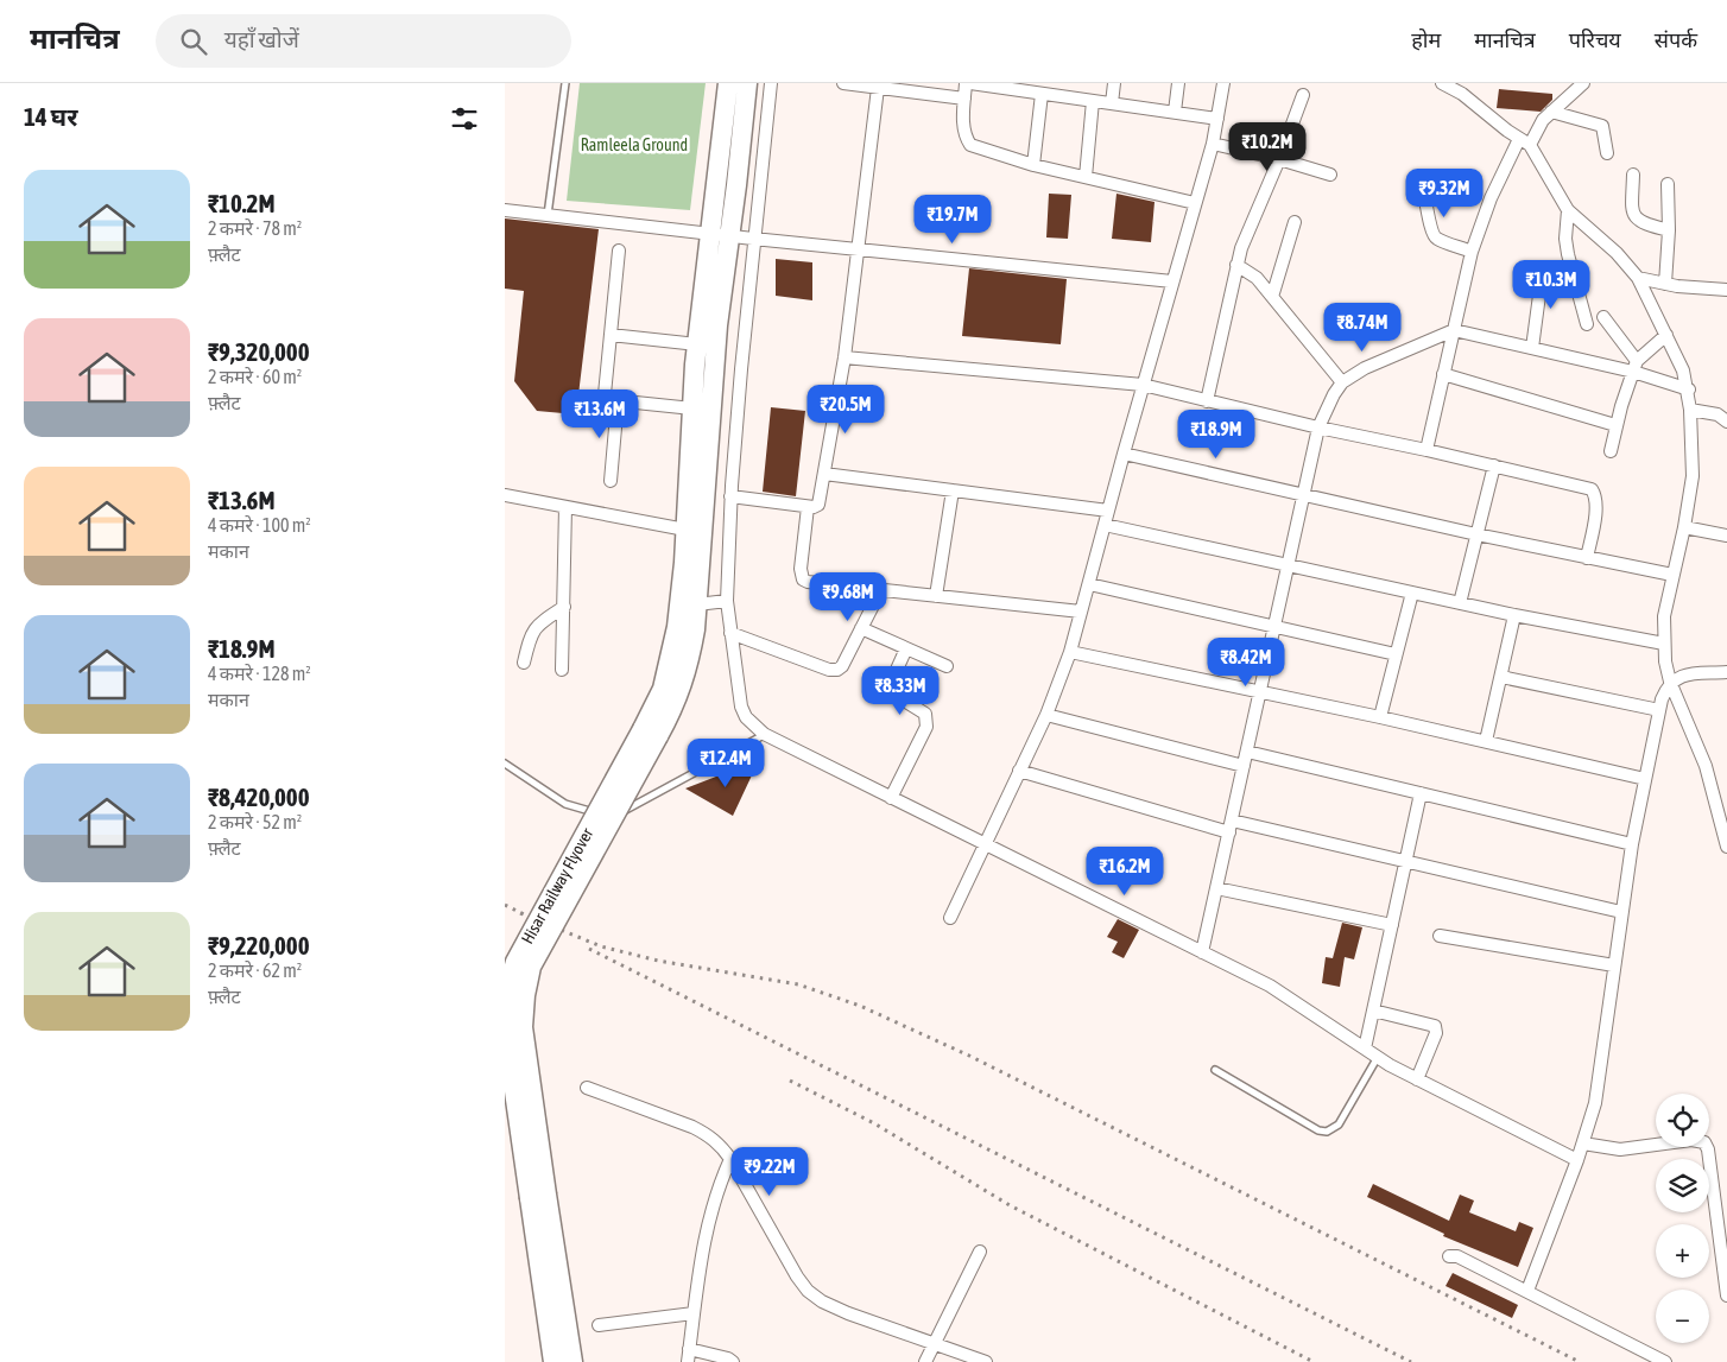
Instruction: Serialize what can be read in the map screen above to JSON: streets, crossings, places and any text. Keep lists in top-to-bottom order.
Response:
{
  "streets": {
    "main road": ["Hisar Railway Flyover"]
  },
  "parks": ["Ramleela Ground"],
  "page": {
    "header": "मानचित्र",
    "search": "यहाँ खोजें",
    "nav": [
      "होम",
      "मानचित्र",
      "परिचय",
      "संपर्क"
    ],
    "heading": "14 घर",
    "price": [
      "₹10.2M",
      "₹9.32M",
      "₹19.7M",
      "₹10.3M",
      "₹8.74M",
      "₹20.5M",
      "₹13.6M",
      "₹18.9M",
      "₹9.68M",
      "₹8.42M",
      "₹8.33M",
      "₹12.4M",
      "₹16.2M",
      "₹9.22M"
    ],
    "list": [
      {
        "name": "₹10.2M",
        "note": "2 कमरे · 78 m² · फ़्लैट"
      },
      {
        "name": "₹9,320,000",
        "note": "2 कमरे · 60 m² · फ़्लैट"
      },
      {
        "name": "₹13.6M",
        "note": "4 कमरे · 100 m² · मकान"
      },
      {
        "name": "₹18.9M",
        "note": "4 कमरे · 128 m² · मकान"
      },
      {
        "name": "₹8,420,000",
        "note": "2 कमरे · 52 m² · फ़्लैट"
      },
      {
        "name": "₹9,220,000",
        "note": "2 कमरे · 62 m² · फ़्लैट"
      }
    ],
    "map_buttons": ["+", "−"]
  }
}
